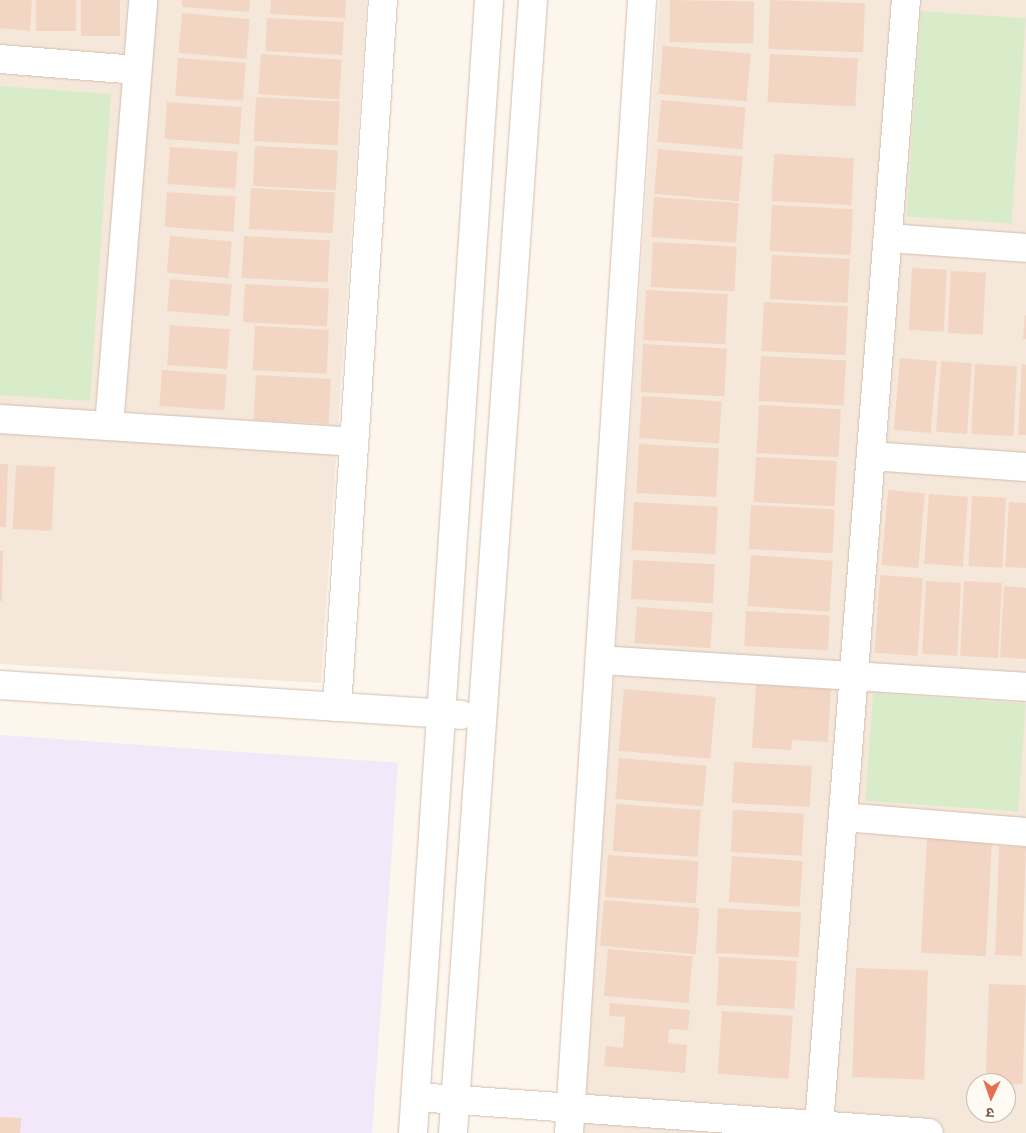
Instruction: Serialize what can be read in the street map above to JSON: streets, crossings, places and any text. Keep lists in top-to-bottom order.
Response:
{
  "north": "bottom"
}
